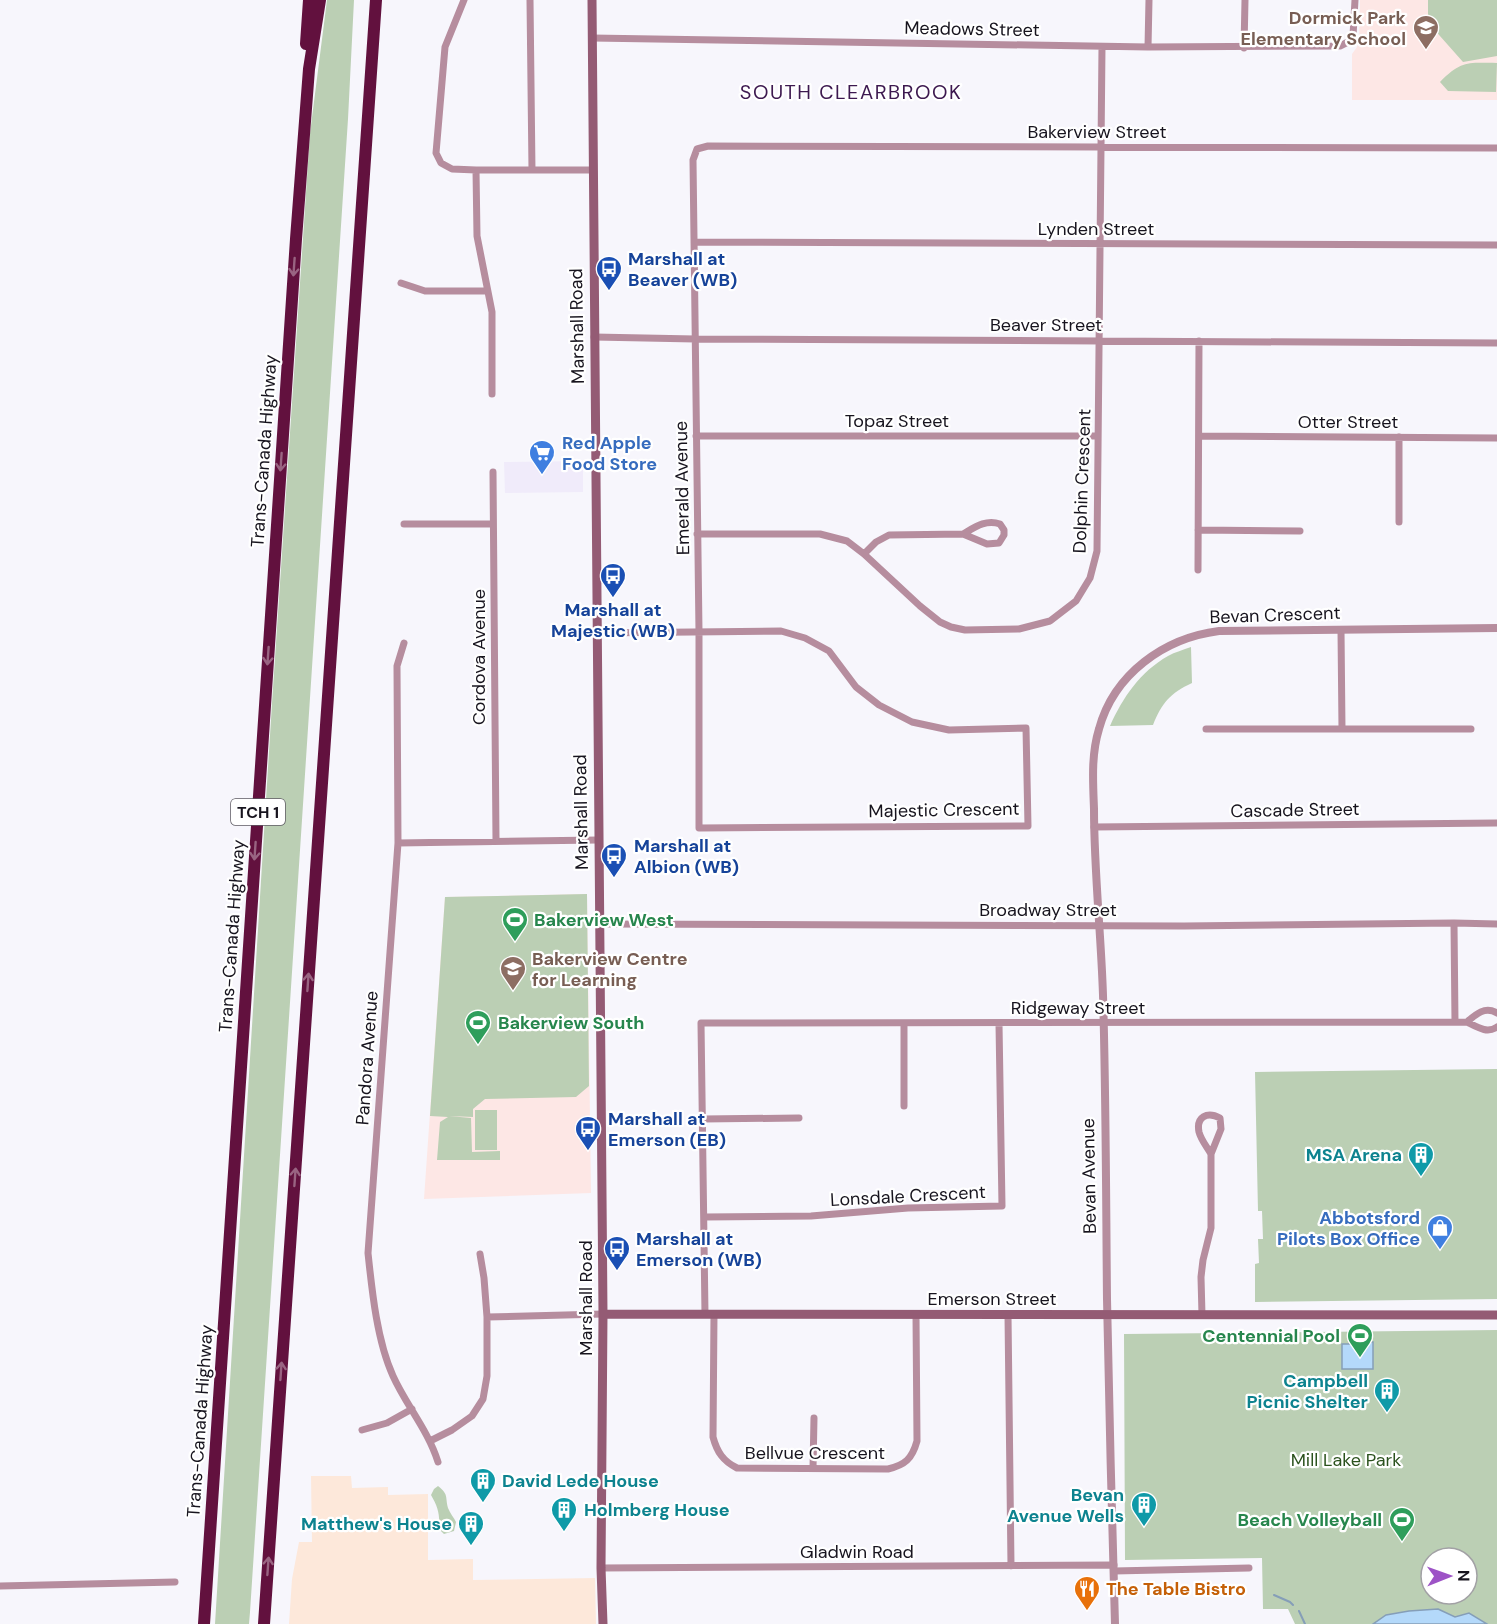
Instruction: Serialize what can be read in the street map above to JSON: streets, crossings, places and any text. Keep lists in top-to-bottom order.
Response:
{
  "streets": {
    "highway": ["Trans-Canada Highway", "TCH 1"],
    "main road": ["Marshall Road", "Emerson Street"],
    "street": [
      "Meadows Street",
      "Bakerview Street",
      "Lynden Street",
      "Beaver Street",
      "Topaz Street",
      "Otter Street",
      "Dolphin Crescent",
      "Emerald Avenue",
      "Bevan Crescent",
      "Cordova Avenue",
      "Majestic Crescent",
      "Cascade Street",
      "Broadway Street",
      "Ridgeway Street",
      "Pandora Avenue",
      "Bevan Avenue",
      "Lonsdale Crescent",
      "Bellvue Crescent",
      "Gladwin Road"
    ]
  },
  "crossings": [
    ["Meadows Street", "Marshall Road"],
    ["Meadows Street", "Dolphin Crescent"],
    ["Bakerview Street", "Dolphin Crescent"],
    ["Bakerview Street", "Emerald Avenue"],
    ["Lynden Street", "Dolphin Crescent"],
    ["Lynden Street", "Emerald Avenue"],
    ["Beaver Street", "Marshall Road"],
    ["Beaver Street", "Dolphin Crescent"],
    ["Beaver Street", "Emerald Avenue"],
    ["Marshall Road", "Majestic Crescent"],
    ["Marshall Road", "Broadway Street"],
    ["Marshall Road", "Emerson Street"],
    ["Marshall Road", "Gladwin Road"],
    ["Topaz Street", "Dolphin Crescent"],
    ["Topaz Street", "Emerald Avenue"],
    ["Dolphin Crescent", "Emerald Avenue"],
    ["Emerald Avenue", "Majestic Crescent"],
    ["Bevan Crescent", "Bevan Avenue"],
    ["Cascade Street", "Bevan Avenue"],
    ["Broadway Street", "Bevan Avenue"],
    ["Ridgeway Street", "Bevan Avenue"],
    ["Ridgeway Street", "Lonsdale Crescent"],
    ["Ridgeway Street", "Bellvue Crescent"],
    ["Bevan Avenue", "Emerson Street"],
    ["Bevan Avenue", "Gladwin Road"],
    ["Lonsdale Crescent", "Bellvue Crescent"],
    ["Emerson Street", "Bellvue Crescent"]
  ],
  "districts": ["SOUTH CLEARBROOK"],
  "parks": ["Mill Lake Park"],
  "places": {
    "school or university": ["Dormick Park Elementary School", "Bakerview Centre for Learning"],
    "bus stop": [
      "Marshall at Beaver (WB)",
      "Marshall at Majestic (WB)",
      "Marshall at Albion (WB)",
      "Marshall at Emerson (EB)",
      "Marshall at Emerson (WB)"
    ],
    "supermarket": ["Red Apple Food Store"],
    "sports": [
      "Bakerview West",
      "Bakerview South",
      "Centennial Pool",
      "Beach Volleyball"
    ],
    "building": [
      "MSA Arena",
      "Campbell Picnic Shelter",
      "David Lede House",
      "Bevan Avenue Wells",
      "Holmberg House",
      "Matthew's House"
    ],
    "shop": ["Abbotsford Pilots Box Office"],
    "restaurant": ["The Table Bistro"]
  },
  "north": "right"
}
